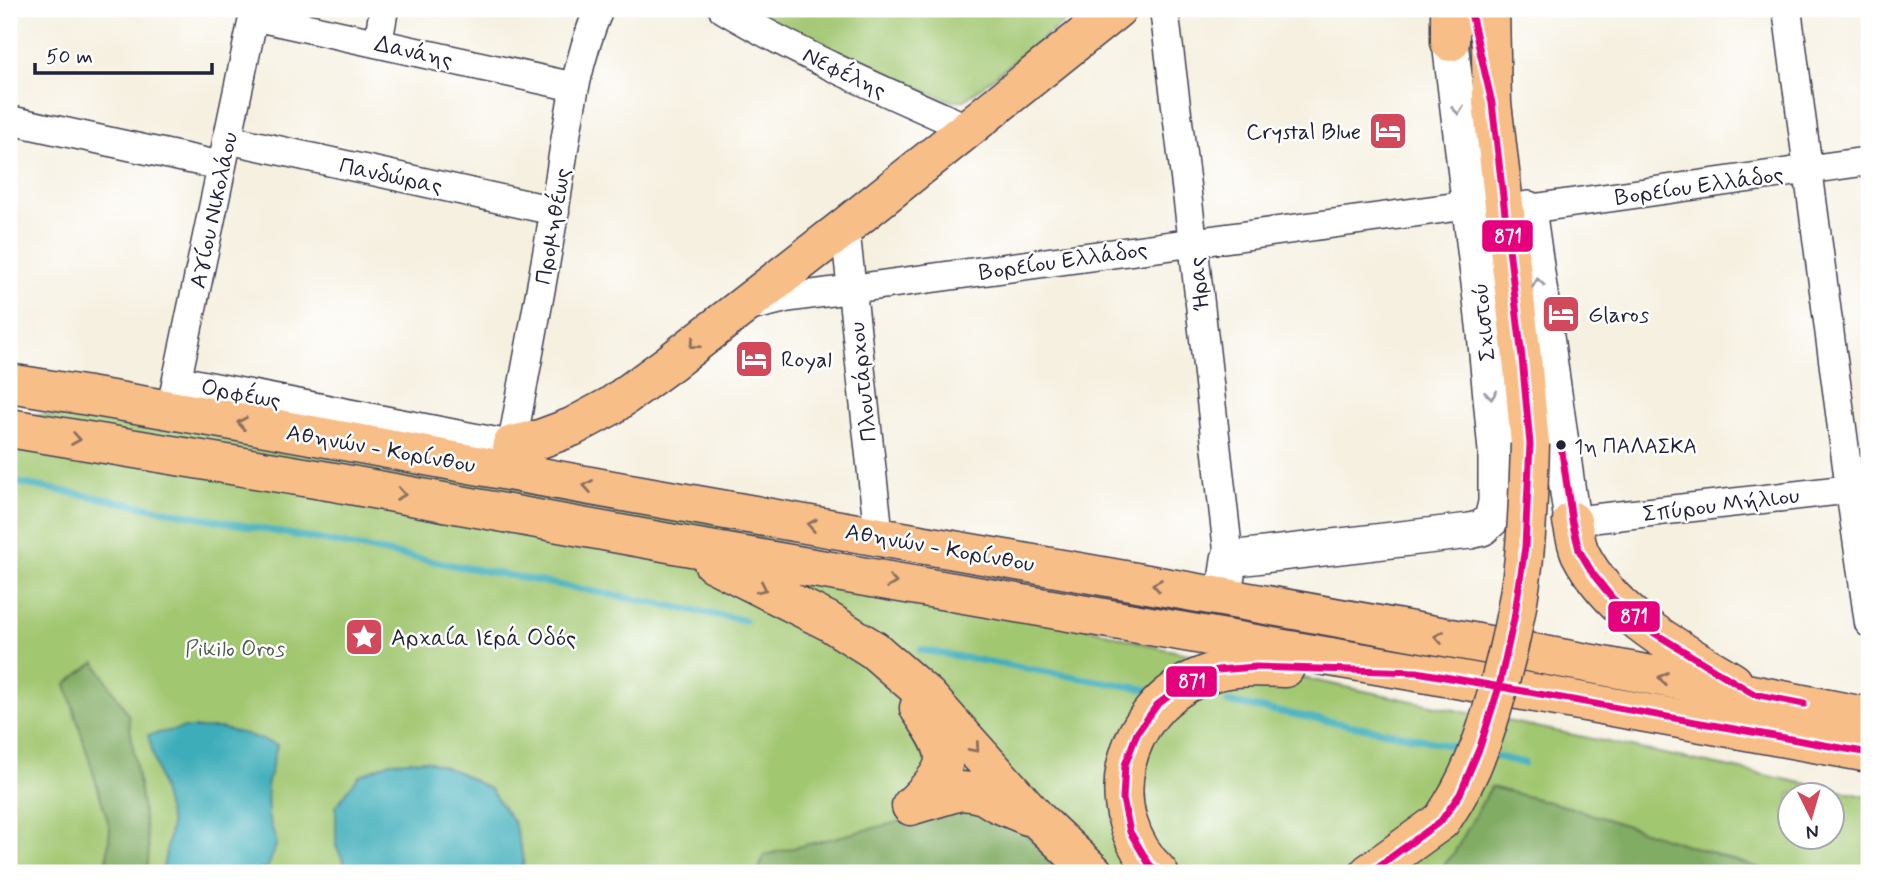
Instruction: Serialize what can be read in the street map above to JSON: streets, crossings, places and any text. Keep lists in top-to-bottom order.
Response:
{
  "streets": {
    "main road": ["Σχιστού", "Αθηνών - Κορίνθου"],
    "street": [
      "Δανάης",
      "Νεφέλης",
      "Πανδώρας",
      "Βορείου Ελλάδος",
      "Αγίου Νικολάου",
      "Προμηθέως",
      "Ήρας",
      "Πλουτάρχου",
      "Ορφέως",
      "Σπύρου Μήλιου"
    ]
  },
  "crossings": [
    ["Δανάης", "Αγίου Νικολάου"],
    ["Δανάης", "Προμηθέως"],
    ["Πανδώρας", "Αγίου Νικολάου"],
    ["Πανδώρας", "Προμηθέως"],
    ["Βορείου Ελλάδος", "Ήρας"],
    ["Βορείου Ελλάδος", "Σχιστού"],
    ["Βορείου Ελλάδος", "Πλουτάρχου"],
    ["Αγίου Νικολάου", "Ορφέως"],
    ["Αγίου Νικολάου", "Αθηνών - Κορίνθου"],
    ["Προμηθέως", "Ορφέως"],
    ["Ήρας", "Σχιστού"],
    ["Ήρας", "Αθηνών - Κορίνθου"],
    ["Πλουτάρχου", "Αθηνών - Κορίνθου"],
    ["Ορφέως", "Αθηνών - Κορίνθου"]
  ],
  "parks": ["Pikilo Oros"],
  "places": {
    "hotel": ["Crystal Blue", "Glaros", "Royal"],
    "other": ["1η ΠΑΛΑΣΚΑ"],
    "place": ["Αρχαία Ιερά Οδός"]
  },
  "lines": ["transit line 871"],
  "scale_bar": "50 m",
  "north": "bottom"
}
